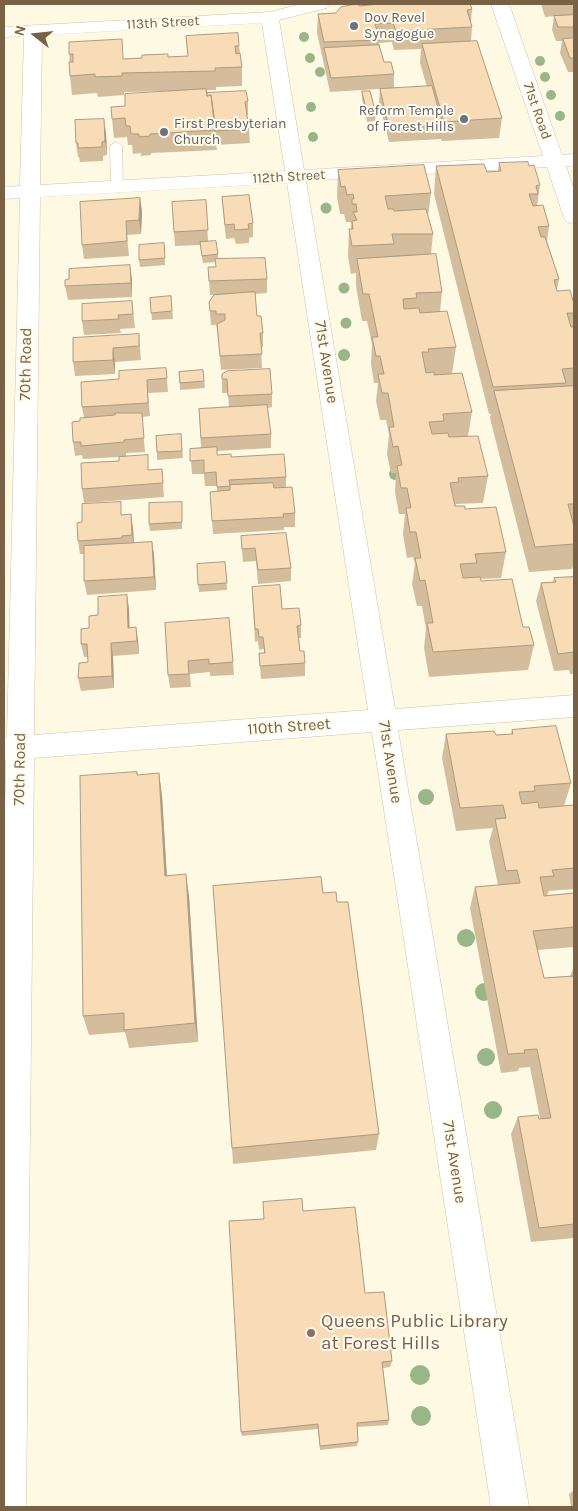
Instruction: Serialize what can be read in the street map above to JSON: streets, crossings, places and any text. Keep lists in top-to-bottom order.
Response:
{
  "streets": {
    "street": [
      "113th Street",
      "71st Road",
      "112th Street",
      "71st Avenue",
      "70th Road",
      "110th Street"
    ]
  },
  "crossings": [
    ["113th Street", "71st Avenue"],
    ["113th Street", "70th Road"],
    ["71st Road", "112th Street"],
    ["112th Street", "71st Avenue"],
    ["112th Street", "70th Road"],
    ["71st Avenue", "110th Street"],
    ["70th Road", "110th Street"]
  ],
  "places": [
    "Dov Revel Synagogue",
    "Reform Temple of Forest Hills",
    "First Presbyterian Church",
    "Queens Public Library at Forest Hills"
  ],
  "north": "left"
}
